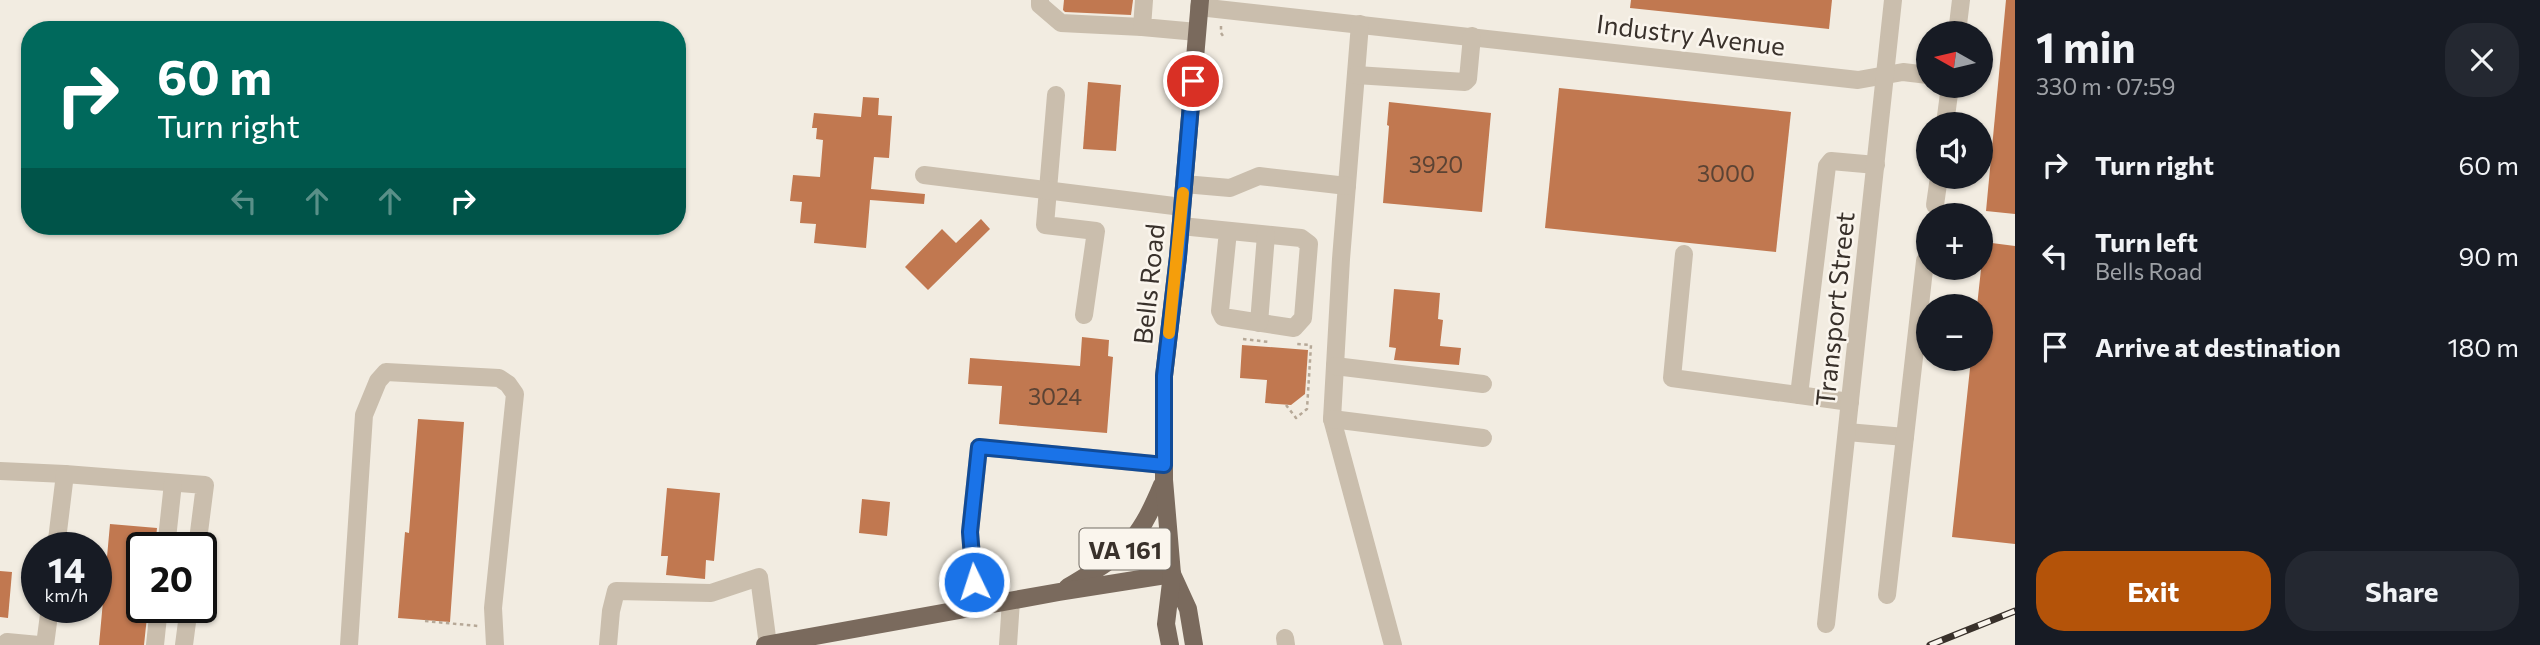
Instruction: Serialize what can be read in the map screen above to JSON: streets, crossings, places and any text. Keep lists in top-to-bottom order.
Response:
{
  "streets": {
    "main road": ["Bells Road", "VA 161"],
    "street": ["Industry Avenue", "Transport Street"]
  },
  "crossings": [
    ["Industry Avenue", "Bells Road"],
    ["Industry Avenue", "Transport Street"],
    ["Bells Road", "VA 161"]
  ],
  "house_numbers": ["3920", "3000", "3024"],
  "north": "left",
  "page": {
    "heading": ["1 min", "330 m · 07:59"],
    "map_buttons": ["+", "−"],
    "turn": ["60 m", "Turn right"],
    "list": [
      {
        "name": "Turn right",
        "value": "60 m"
      },
      {
        "name": "Turn left",
        "note": "Bells Road",
        "value": "90 m"
      },
      {
        "name": "Arrive at destination",
        "value": "180 m"
      }
    ],
    "speed": "14 km/h",
    "limit": "20",
    "buttons": ["Exit", "Share"]
  }
}
